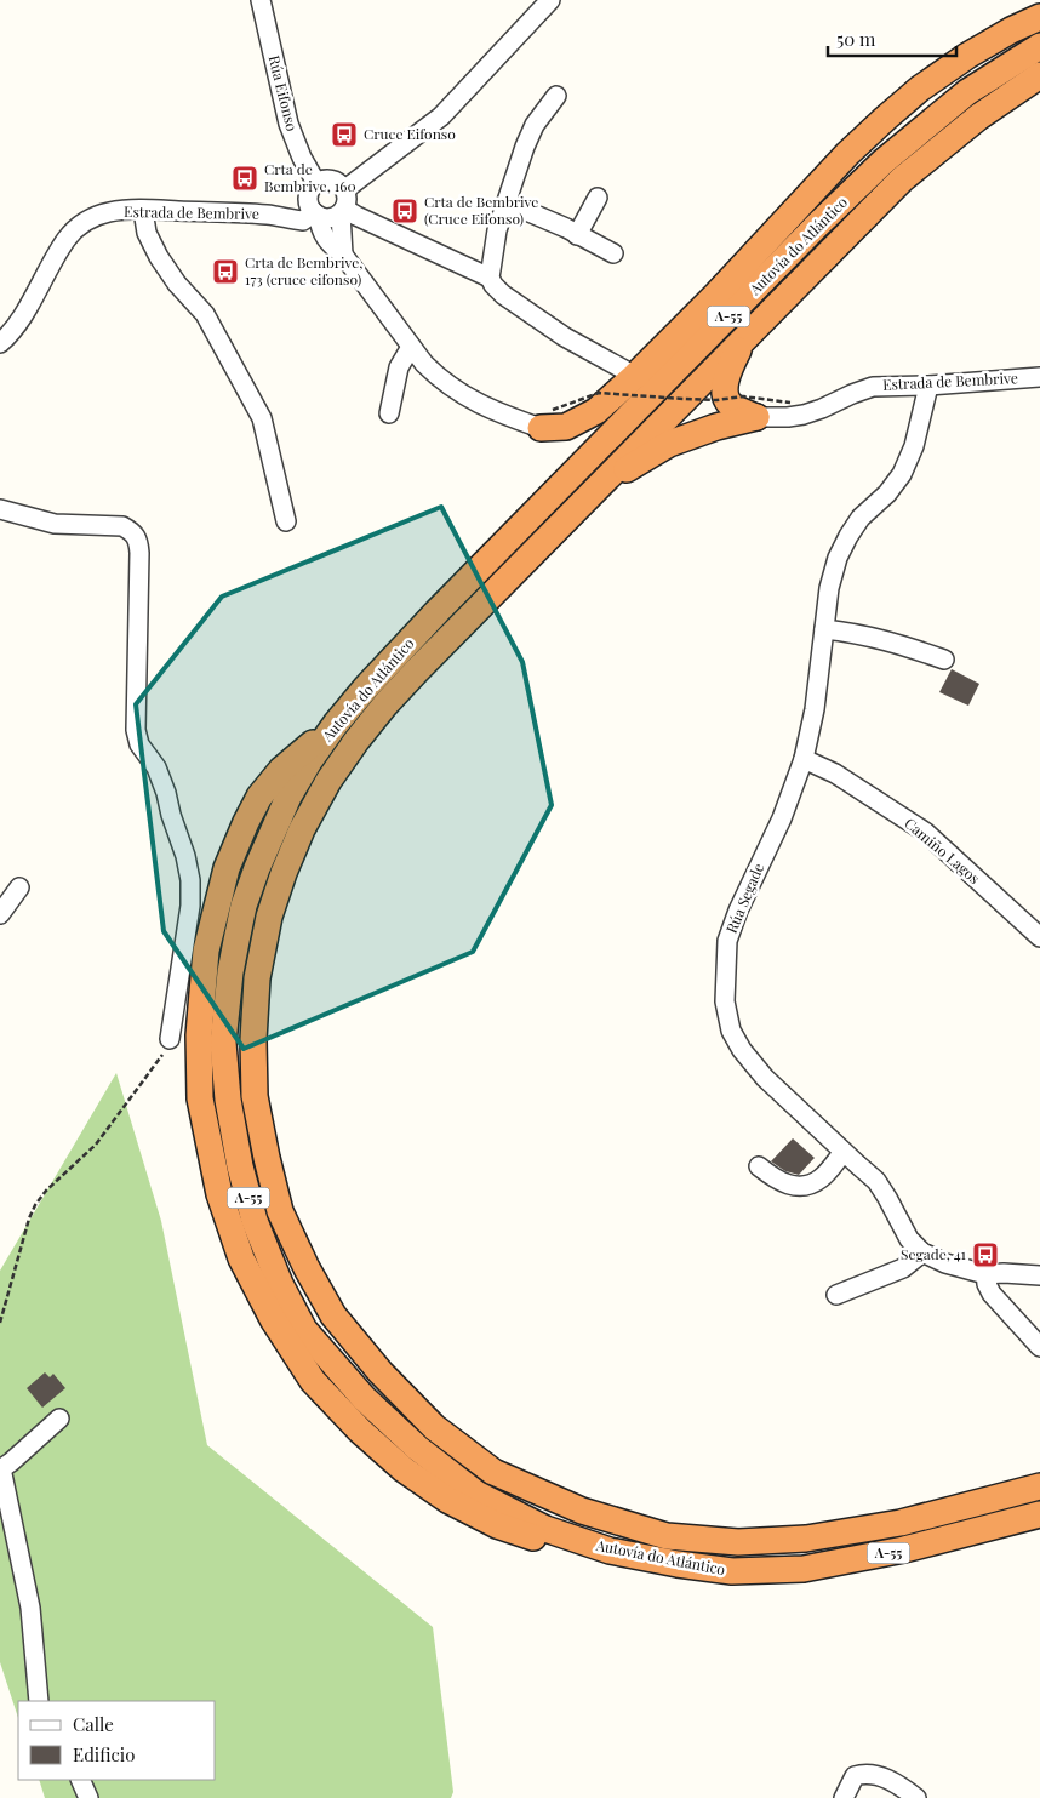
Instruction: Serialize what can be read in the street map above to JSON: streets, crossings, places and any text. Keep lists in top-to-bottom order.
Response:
{
  "streets": {
    "highway": ["Autovía do Atlántico", "A-55"],
    "street": [
      "Rúa Eifonso",
      "Estrada de Bembrive",
      "Camiño Lagos",
      "Rúa Segade"
    ]
  },
  "crossings": [
    ["Rúa Eifonso", "Estrada de Bembrive"],
    ["Estrada de Bembrive", "Rúa Segade"],
    ["Camiño Lagos", "Rúa Segade"]
  ],
  "places": {
    "bus stop": [
      "Cruce Eifonso",
      "Crta de Bembrive, 160",
      "Crta de Bembrive (Cruce Eifonso)",
      "Crta de Bembrive, 173 (cruce eifonso)",
      "Segade, 41"
    ]
  },
  "legend": ["Calle", "Edificio"],
  "scale_bar": "50 m"
}
